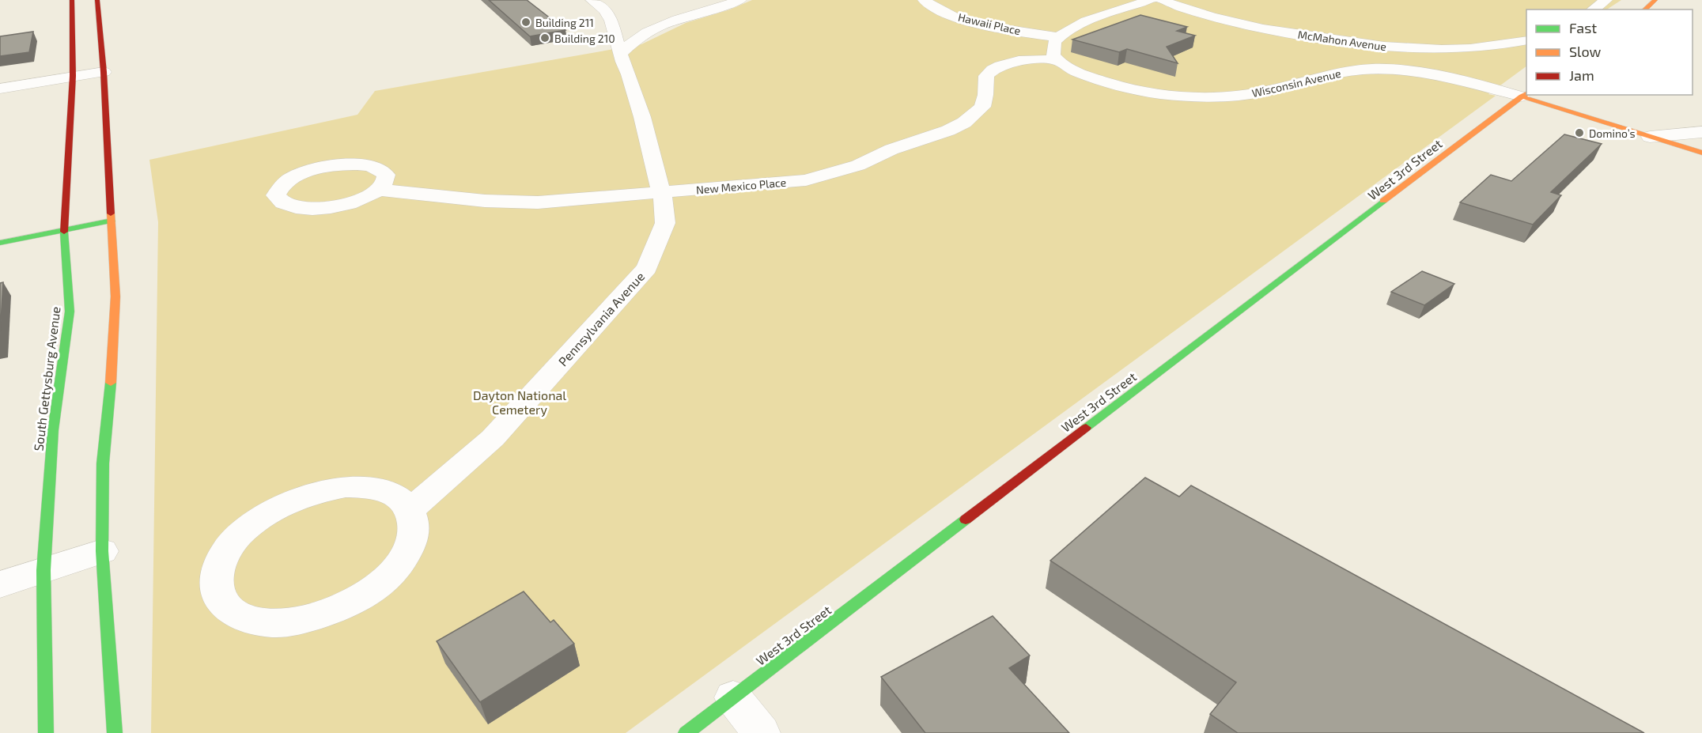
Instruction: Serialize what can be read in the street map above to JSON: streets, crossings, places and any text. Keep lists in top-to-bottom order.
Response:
{
  "streets": {
    "main road": ["West 3rd Street", "South Gettysburg Avenue"],
    "street": [
      "Hawaii Place",
      "McMahon Avenue",
      "Wisconsin Avenue",
      "New Mexico Place",
      "Pennsylvania Avenue"
    ]
  },
  "crossings": [
    ["Wisconsin Avenue", "West 3rd Street"],
    ["Wisconsin Avenue", "New Mexico Place"],
    ["New Mexico Place", "Pennsylvania Avenue"]
  ],
  "parks": ["Dayton National Cemetery"],
  "places": ["Building 211", "Building 210", "Domino’s"],
  "legend": ["Fast", "Slow", "Jam"]
}
